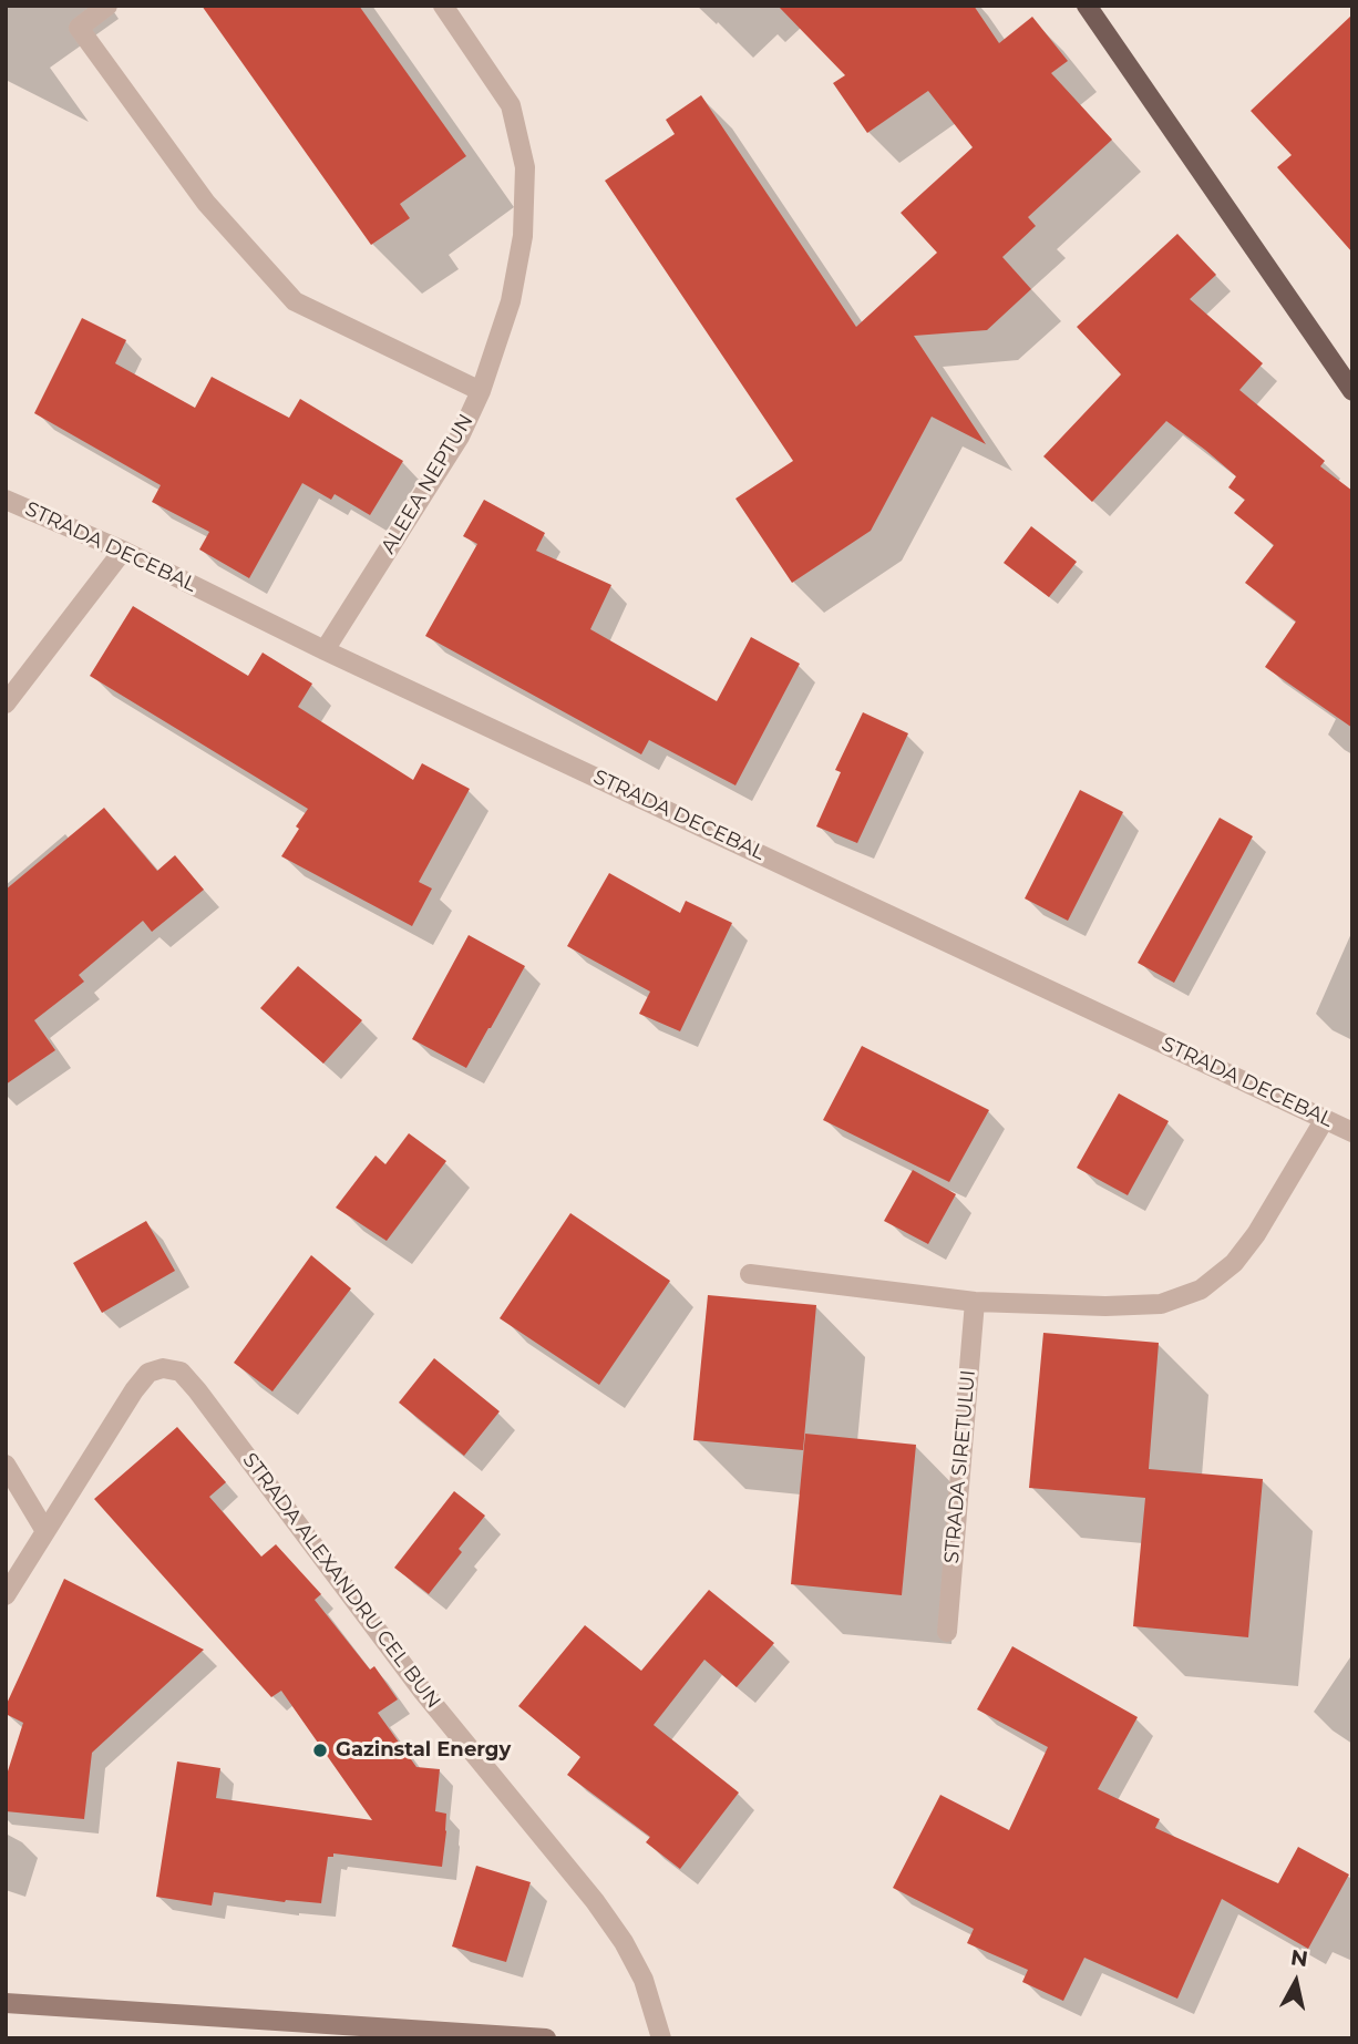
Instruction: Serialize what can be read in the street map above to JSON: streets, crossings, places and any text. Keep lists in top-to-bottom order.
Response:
{
  "streets": {
    "street": [
      "ALEEA NEPTUN",
      "STRADA DECEBAL",
      "STRADA SIRETULUI",
      "STRADA ALEXANDRU CEL BUN"
    ]
  },
  "crossings": [
    ["ALEEA NEPTUN", "STRADA DECEBAL"]
  ],
  "places": ["Gazinstal Energy"],
  "north": "top"
}
